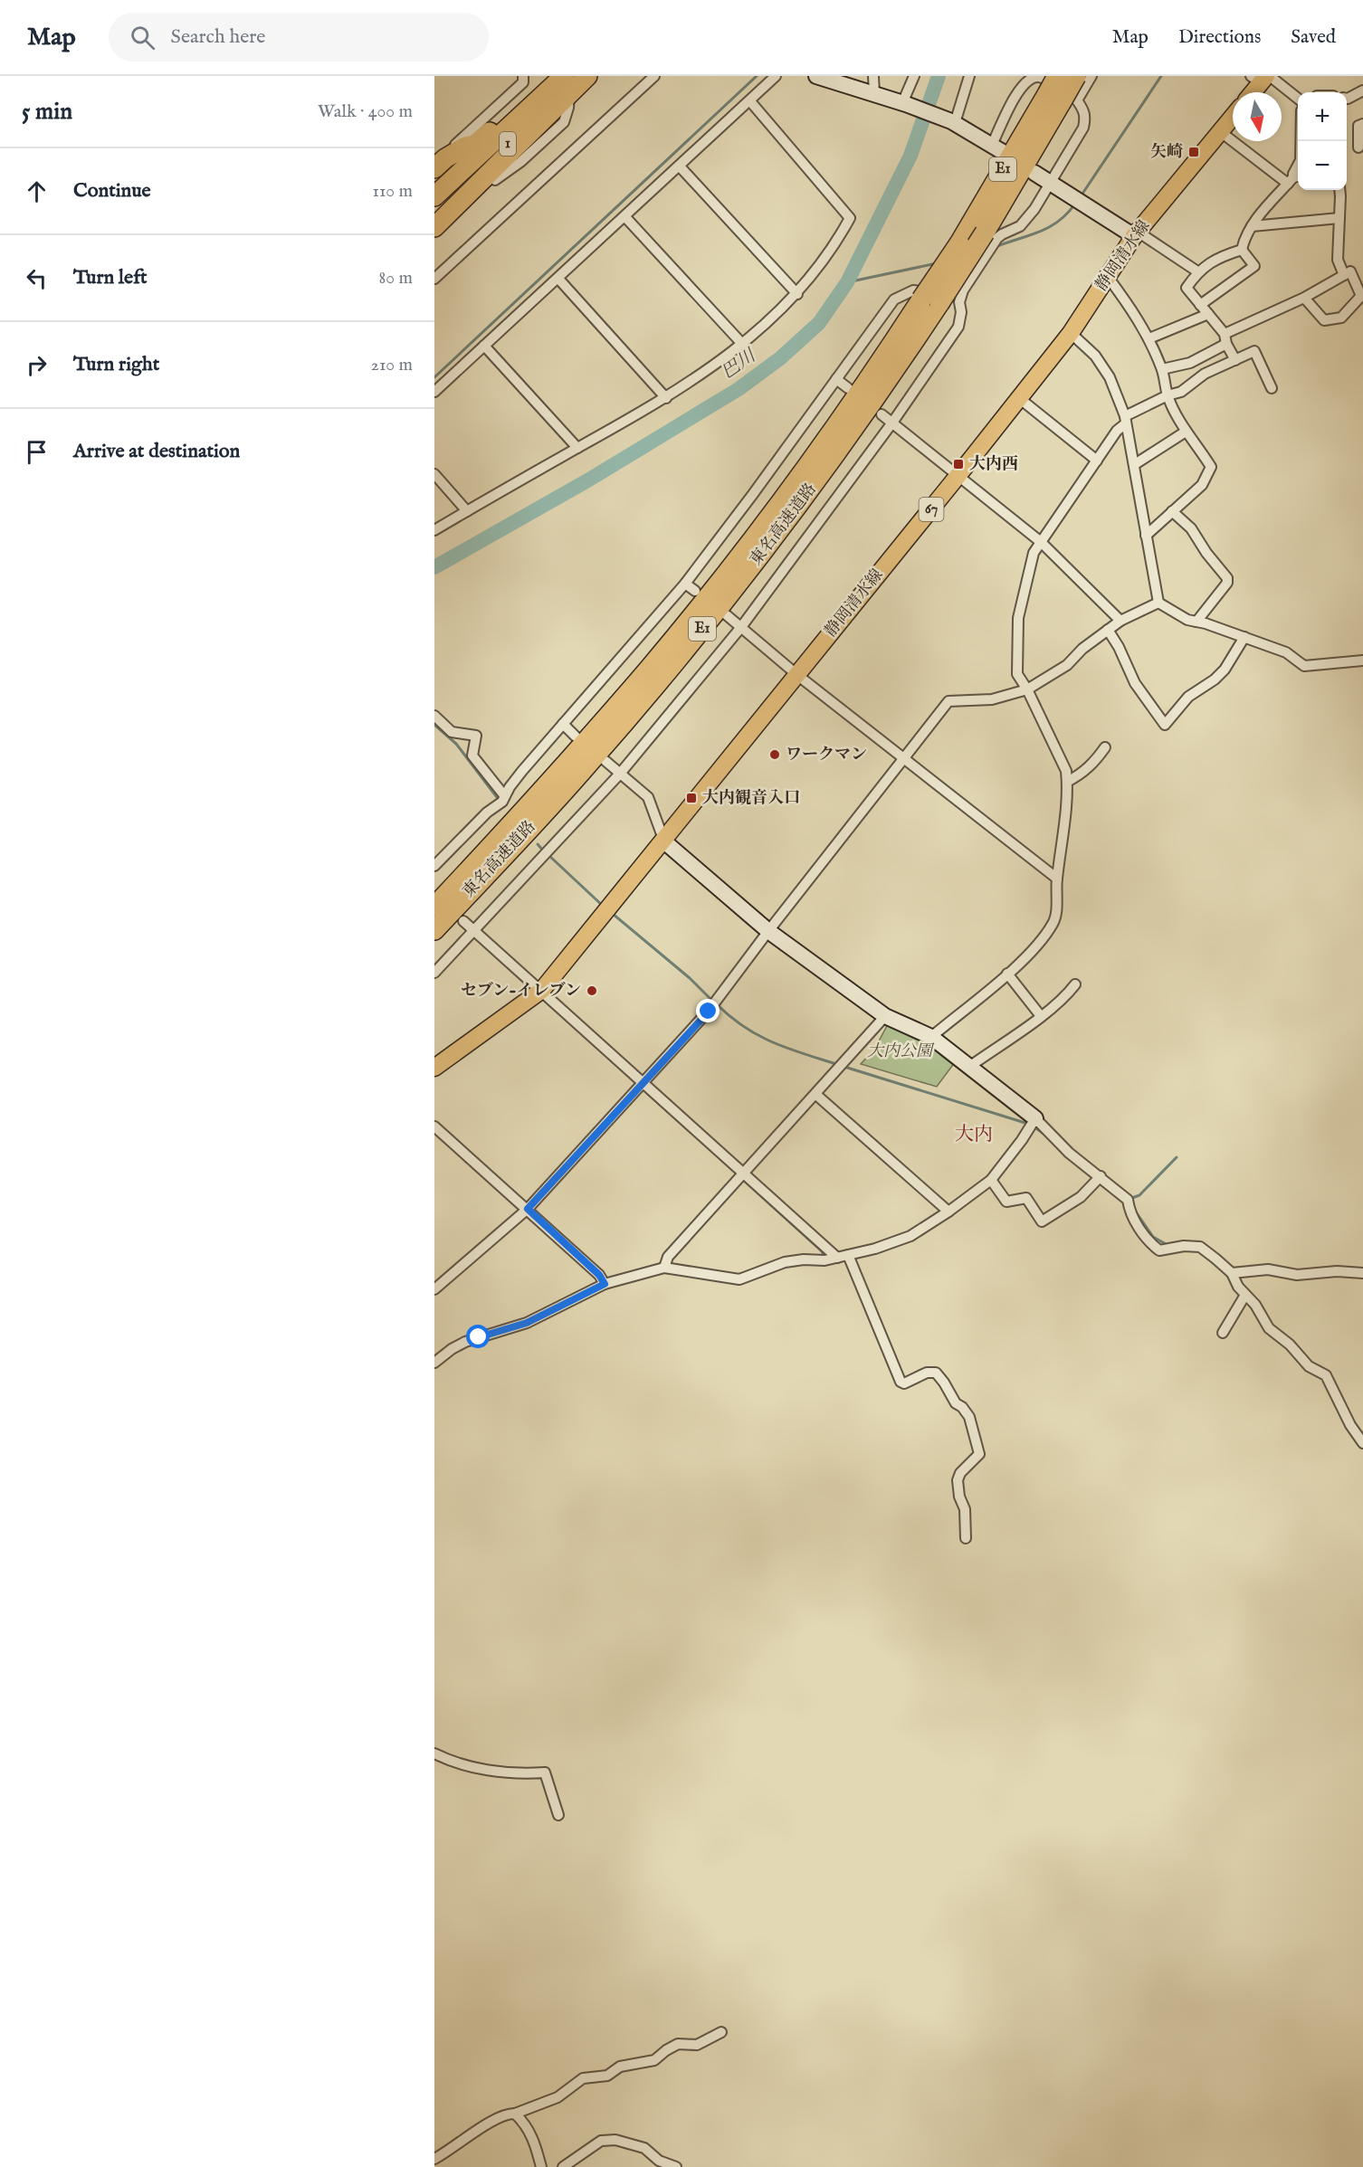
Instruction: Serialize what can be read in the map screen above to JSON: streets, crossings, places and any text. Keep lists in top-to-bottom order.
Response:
{
  "streets": {
    "highway": ["1", "E1", "東名高速道路"],
    "main road": ["静岡清水線", "67"]
  },
  "districts": ["大内"],
  "water": ["巴川"],
  "parks": ["大内公園"],
  "places": {
    "transit": ["矢崎", "大内西", "大内観音入口"],
    "other": ["ワークマン", "セブン-イレブン"]
  },
  "north": "bottom",
  "page": {
    "header": "Map",
    "search": "Search here",
    "nav": ["Map", "Directions", "Saved"],
    "heading": ["5 min", "Walk · 400 m"],
    "map_buttons": ["+", "−"],
    "list": [
      ["Continue", "110 m"],
      ["Turn left", "80 m"],
      ["Turn right", "210 m"],
      "Arrive at destination"
    ]
  }
}
